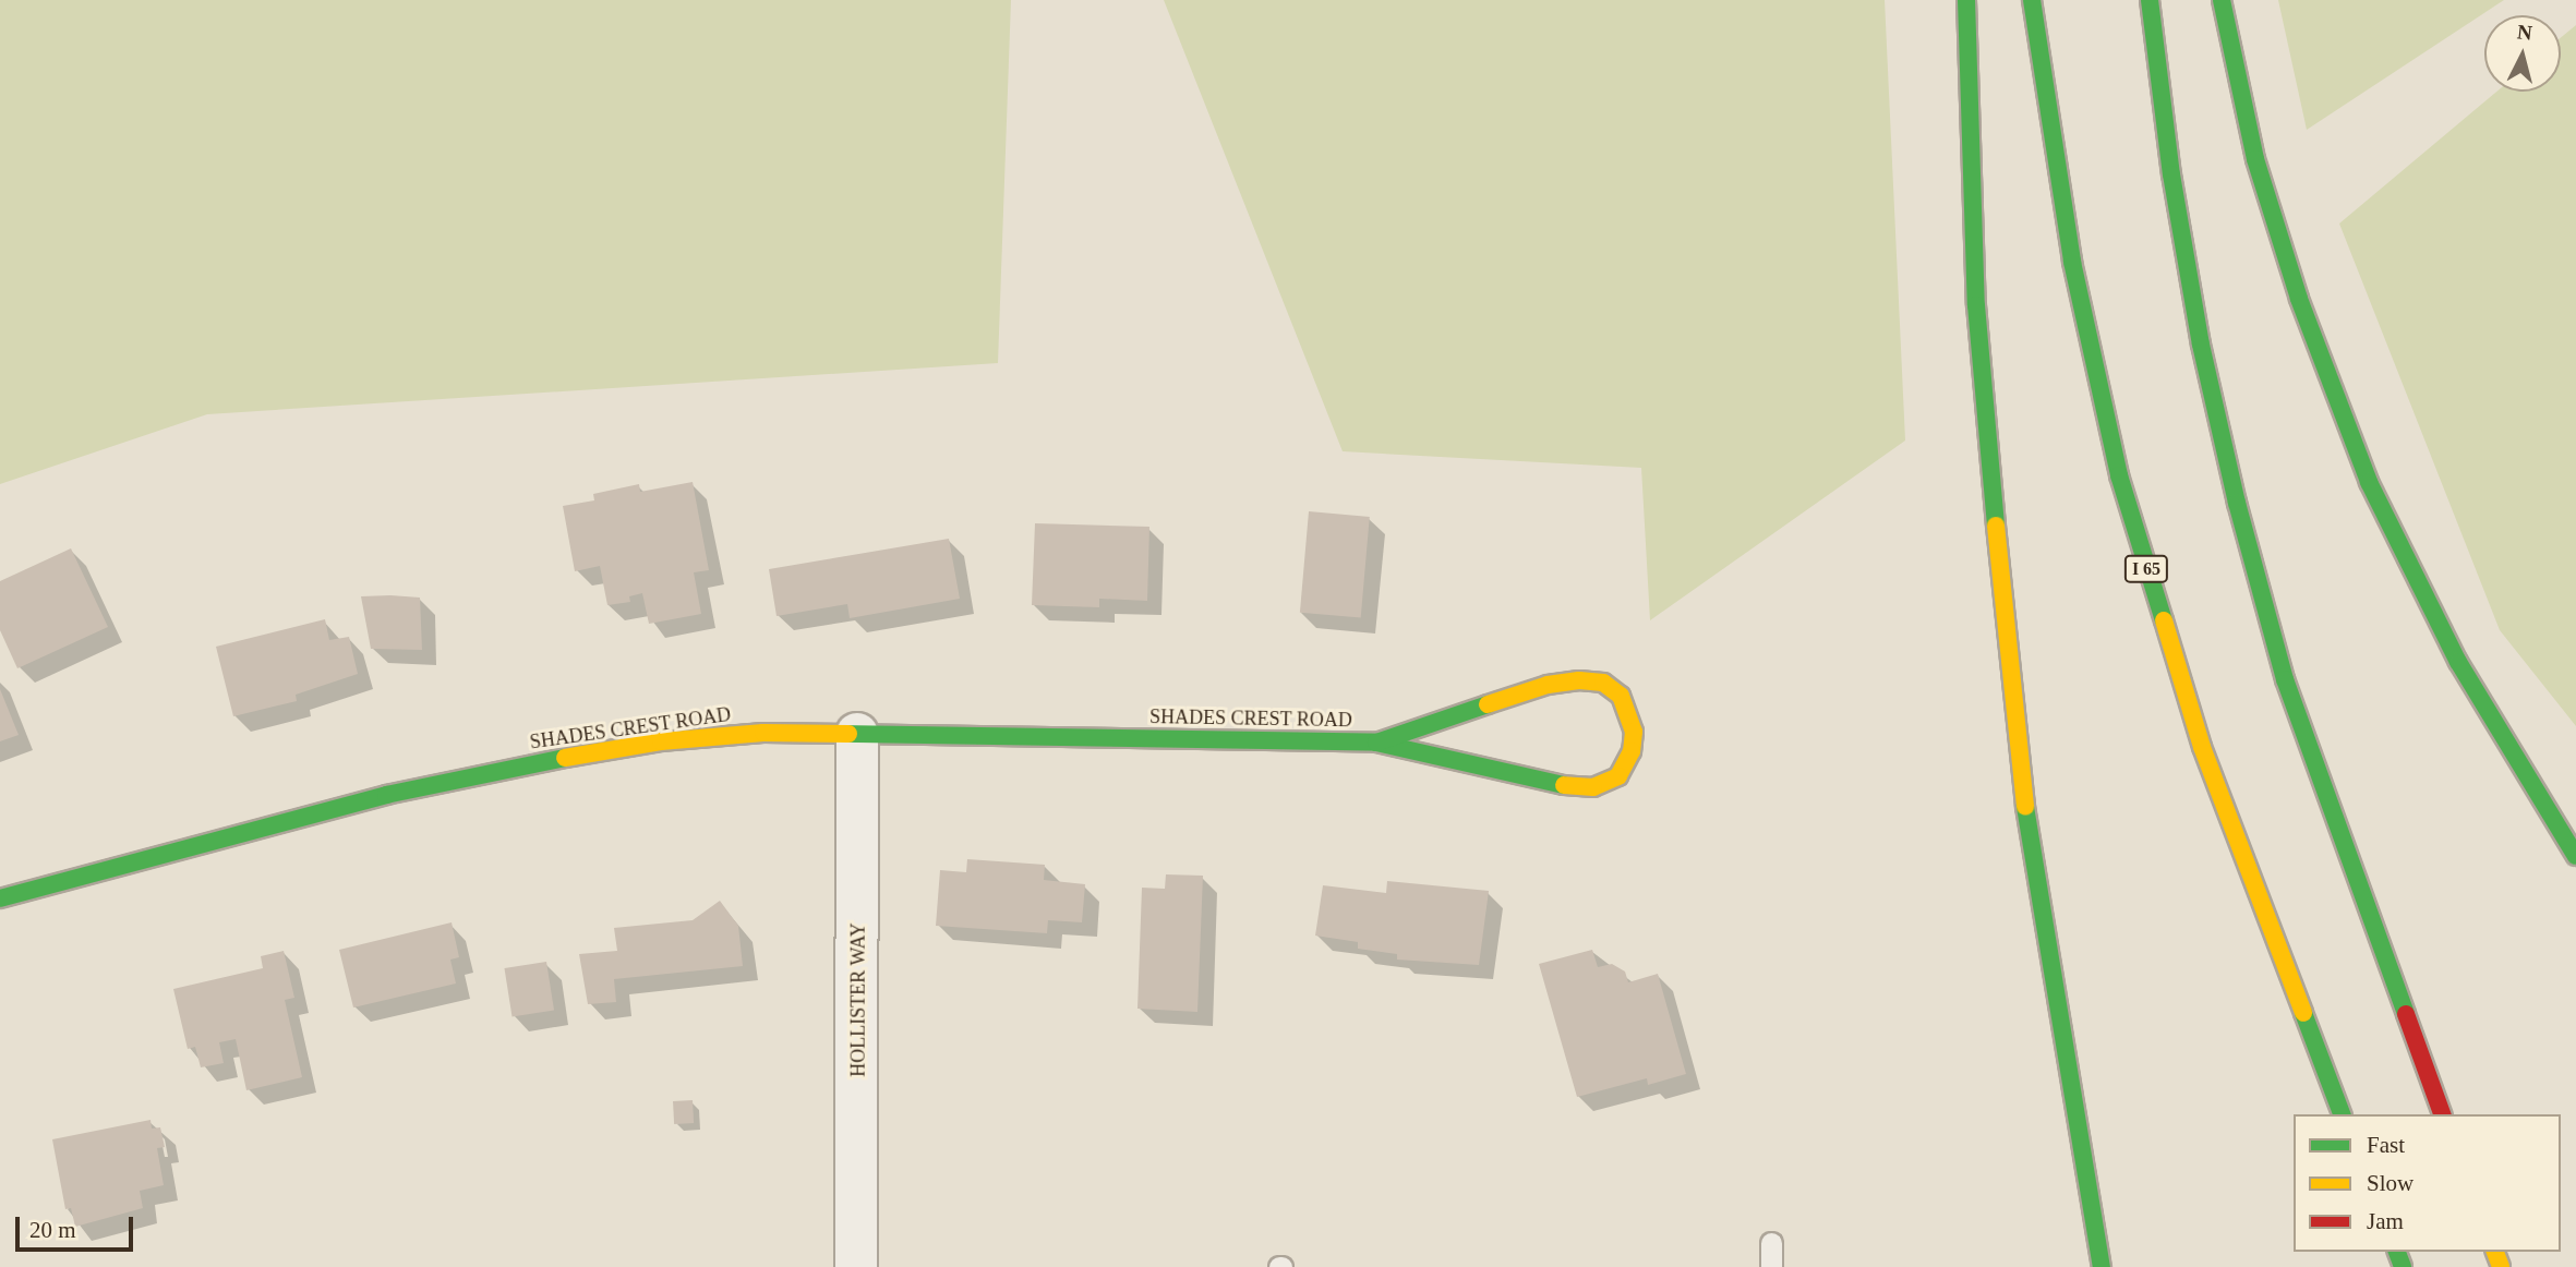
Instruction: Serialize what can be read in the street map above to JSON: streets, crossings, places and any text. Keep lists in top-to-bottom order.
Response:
{
  "streets": {
    "main road": ["I 65", "SHADES CREST ROAD"],
    "street": ["HOLLISTER WAY"]
  },
  "crossings": [
    ["SHADES CREST ROAD", "HOLLISTER WAY"]
  ],
  "legend": ["Fast", "Slow", "Jam"],
  "scale_bar": "20 m",
  "north": "top"
}
